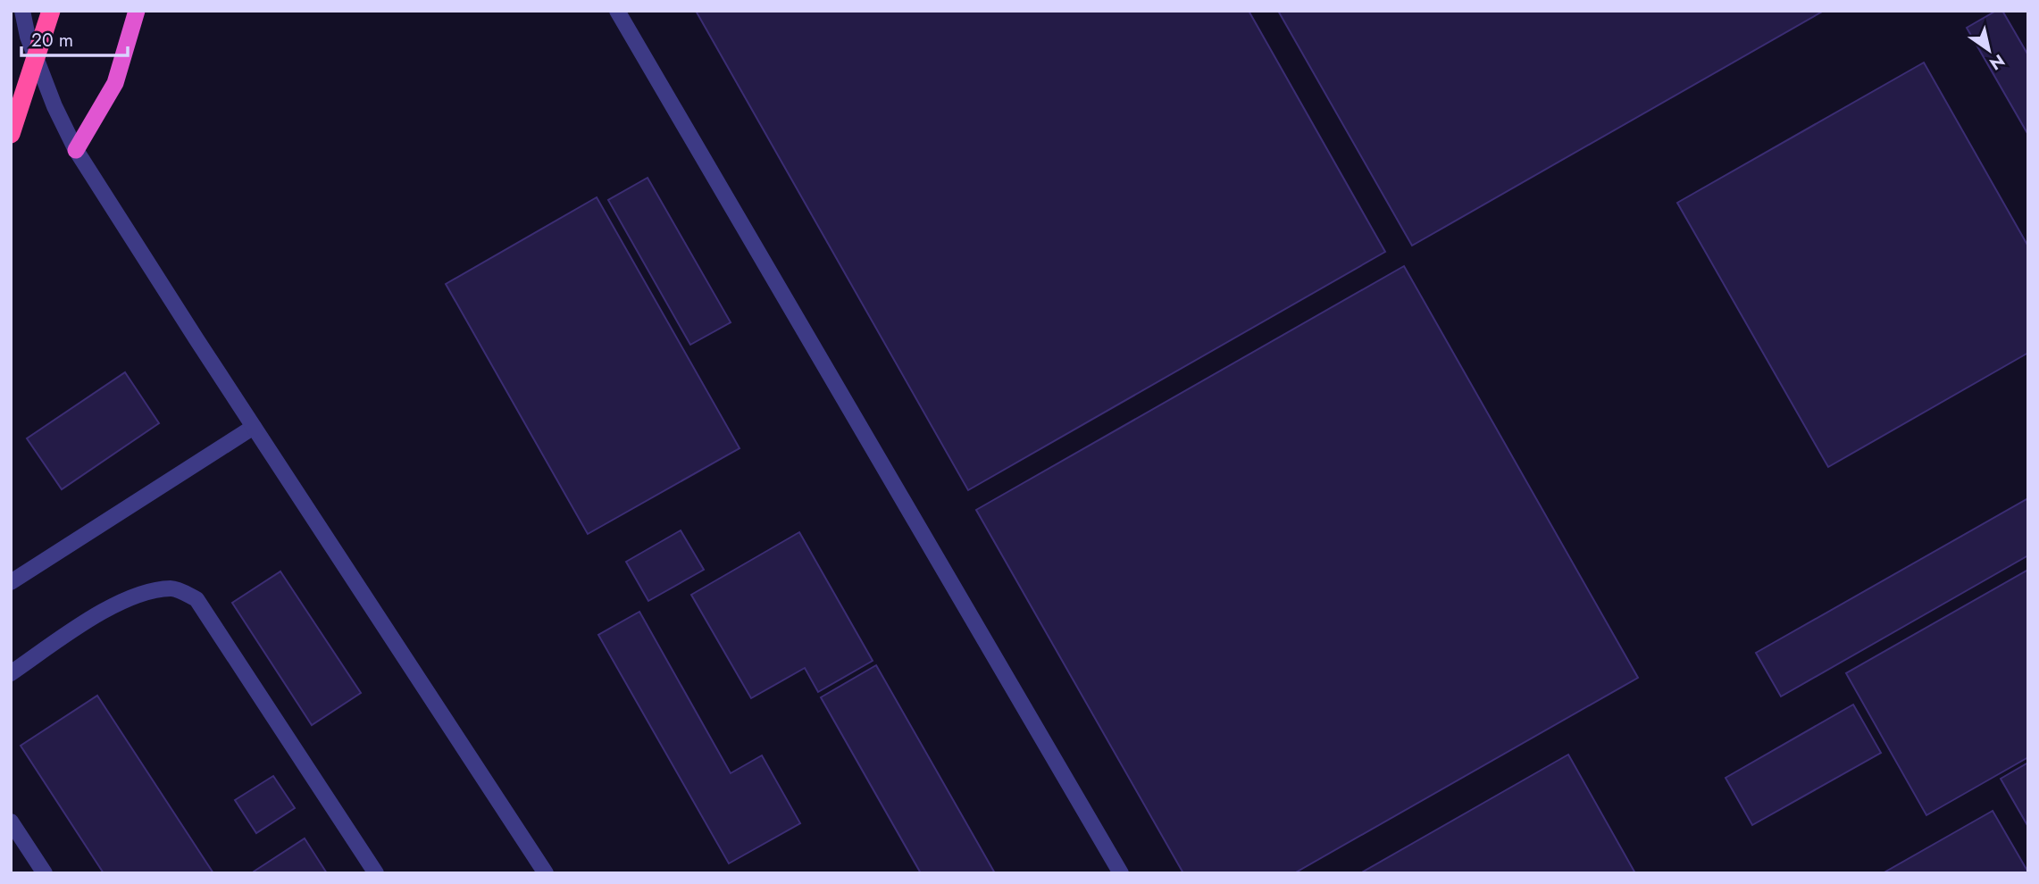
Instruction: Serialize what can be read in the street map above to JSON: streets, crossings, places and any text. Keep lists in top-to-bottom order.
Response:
{
  "scale_bar": "20 m",
  "north": "bottom right"
}
